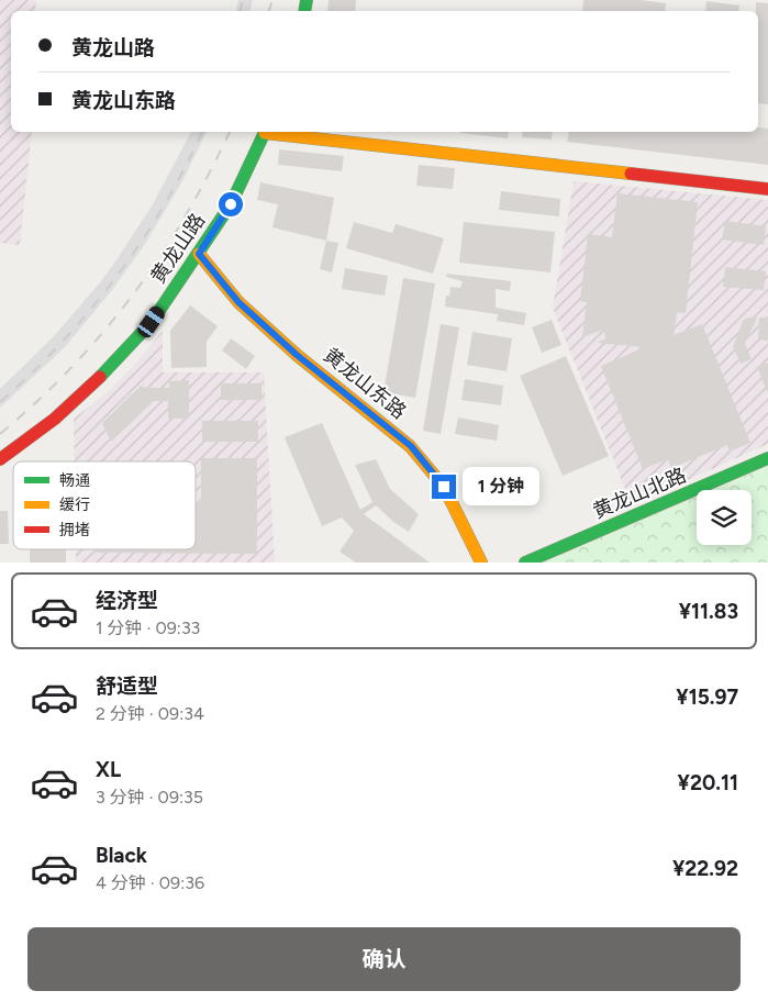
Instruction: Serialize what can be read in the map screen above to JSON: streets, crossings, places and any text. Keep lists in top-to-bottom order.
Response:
{
  "streets": {
    "street": ["黄龙山路", "黄龙山东路", "黄龙山北路"]
  },
  "crossings": [
    ["黄龙山路", "黄龙山东路"]
  ],
  "legend": ["畅通", "缓行", "拥堵"],
  "page": {
    "banner": ["黄龙山路", "黄龙山东路"],
    "bubble": "1 分钟",
    "list": [
      {
        "name": "经济型",
        "note": "1 分钟 · 09:33",
        "value": "¥11.83"
      },
      {
        "name": "舒适型",
        "note": "2 分钟 · 09:34",
        "value": "¥15.97"
      },
      {
        "name": "XL",
        "note": "3 分钟 · 09:35",
        "value": "¥20.11"
      },
      {
        "name": "Black",
        "note": "4 分钟 · 09:36",
        "value": "¥22.92"
      }
    ],
    "buttons": "确认"
  }
}
